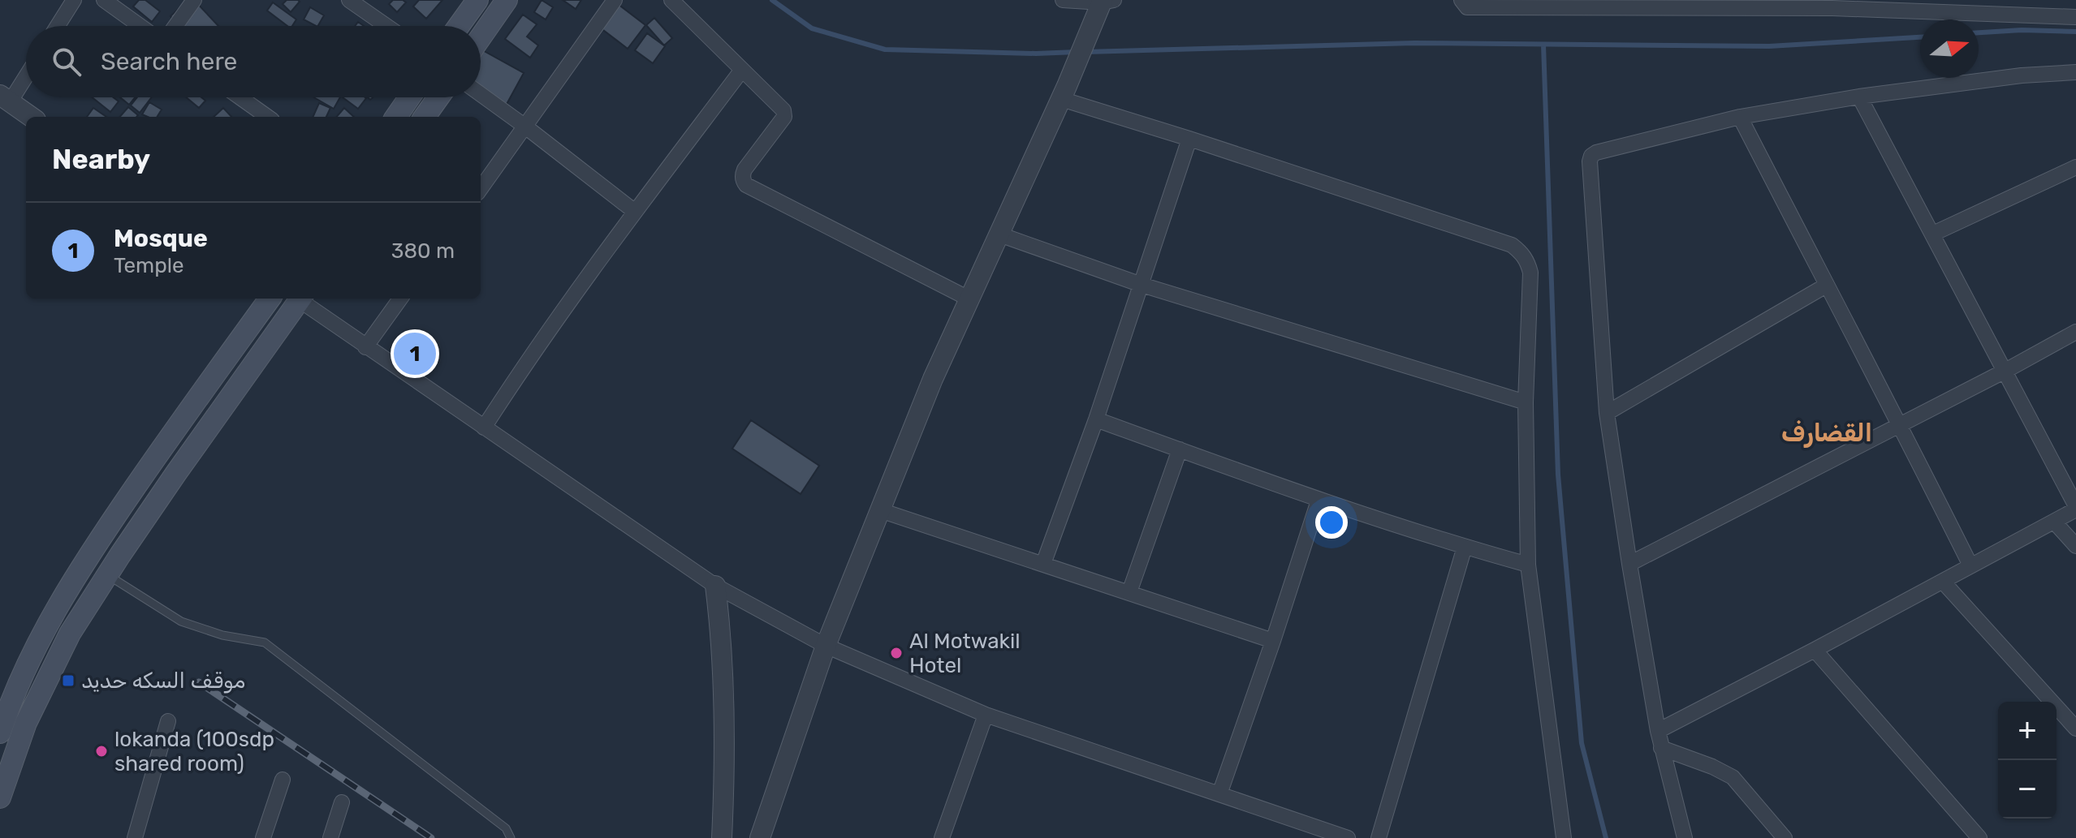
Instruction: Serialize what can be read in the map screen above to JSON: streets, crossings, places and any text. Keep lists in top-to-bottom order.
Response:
{
  "districts": ["القضارف"],
  "places": {
    "other": ["Al Motwakil Hotel", "lokanda (100sdp shared room)"],
    "transit": ["موقف السكه حديد"]
  },
  "north": "right",
  "page": {
    "search": "Search here",
    "heading": "Nearby",
    "list": [
      {
        "mark": "1",
        "name": "Mosque",
        "note": "Temple",
        "value": "380 m"
      }
    ],
    "pins": "1",
    "map_buttons": ["+", "−"]
  }
}
